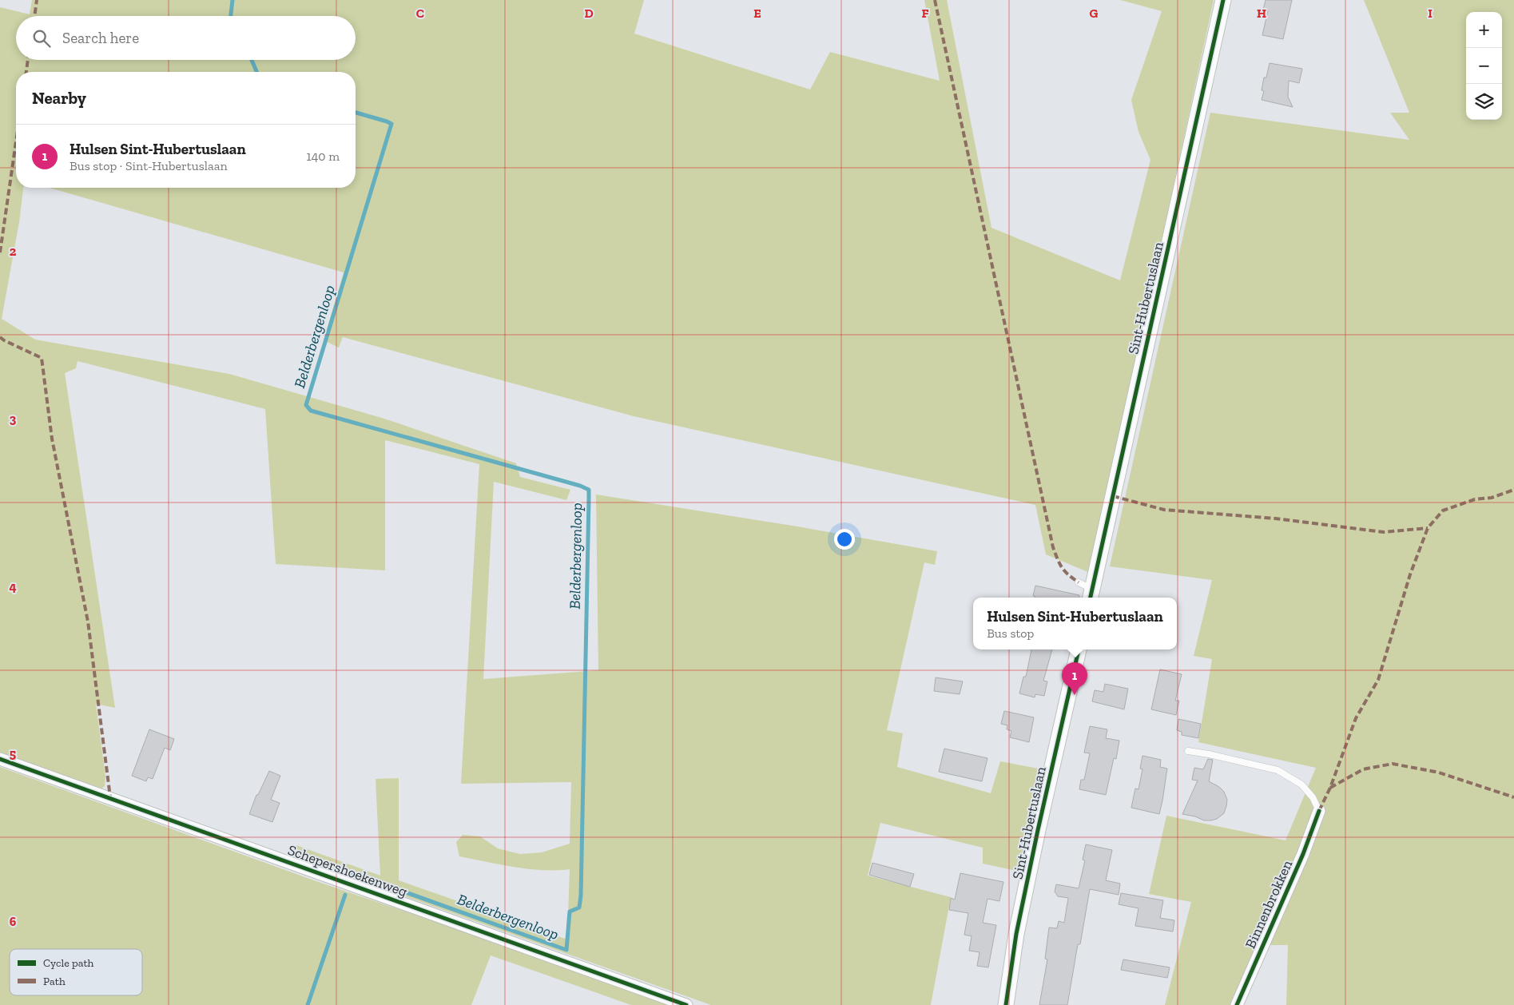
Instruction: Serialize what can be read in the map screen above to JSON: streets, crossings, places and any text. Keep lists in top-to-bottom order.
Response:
{
  "streets": {
    "street": ["Sint-Hubertuslaan", "Schepershoekenweg", "Binnenbrokken"]
  },
  "water": ["Belderbergenloop"],
  "legend": ["Cycle path", "Path"],
  "page": {
    "map_buttons": ["+", "−"],
    "search": "Search here",
    "heading": "Nearby",
    "list": [
      {
        "mark": "1",
        "name": "Hulsen Sint-Hubertuslaan",
        "note": "Bus stop · Sint-Hubertuslaan",
        "value": "140 m"
      }
    ],
    "popup": ["Hulsen Sint-Hubertuslaan", "Bus stop"],
    "pins": "1"
  },
  "grid": {
    "columns": [
      "C",
      "D",
      "E",
      "F",
      "G",
      "H",
      "I"
    ],
    "rows": [
      "2",
      "3",
      "4",
      "5",
      "6"
    ]
  }
}
